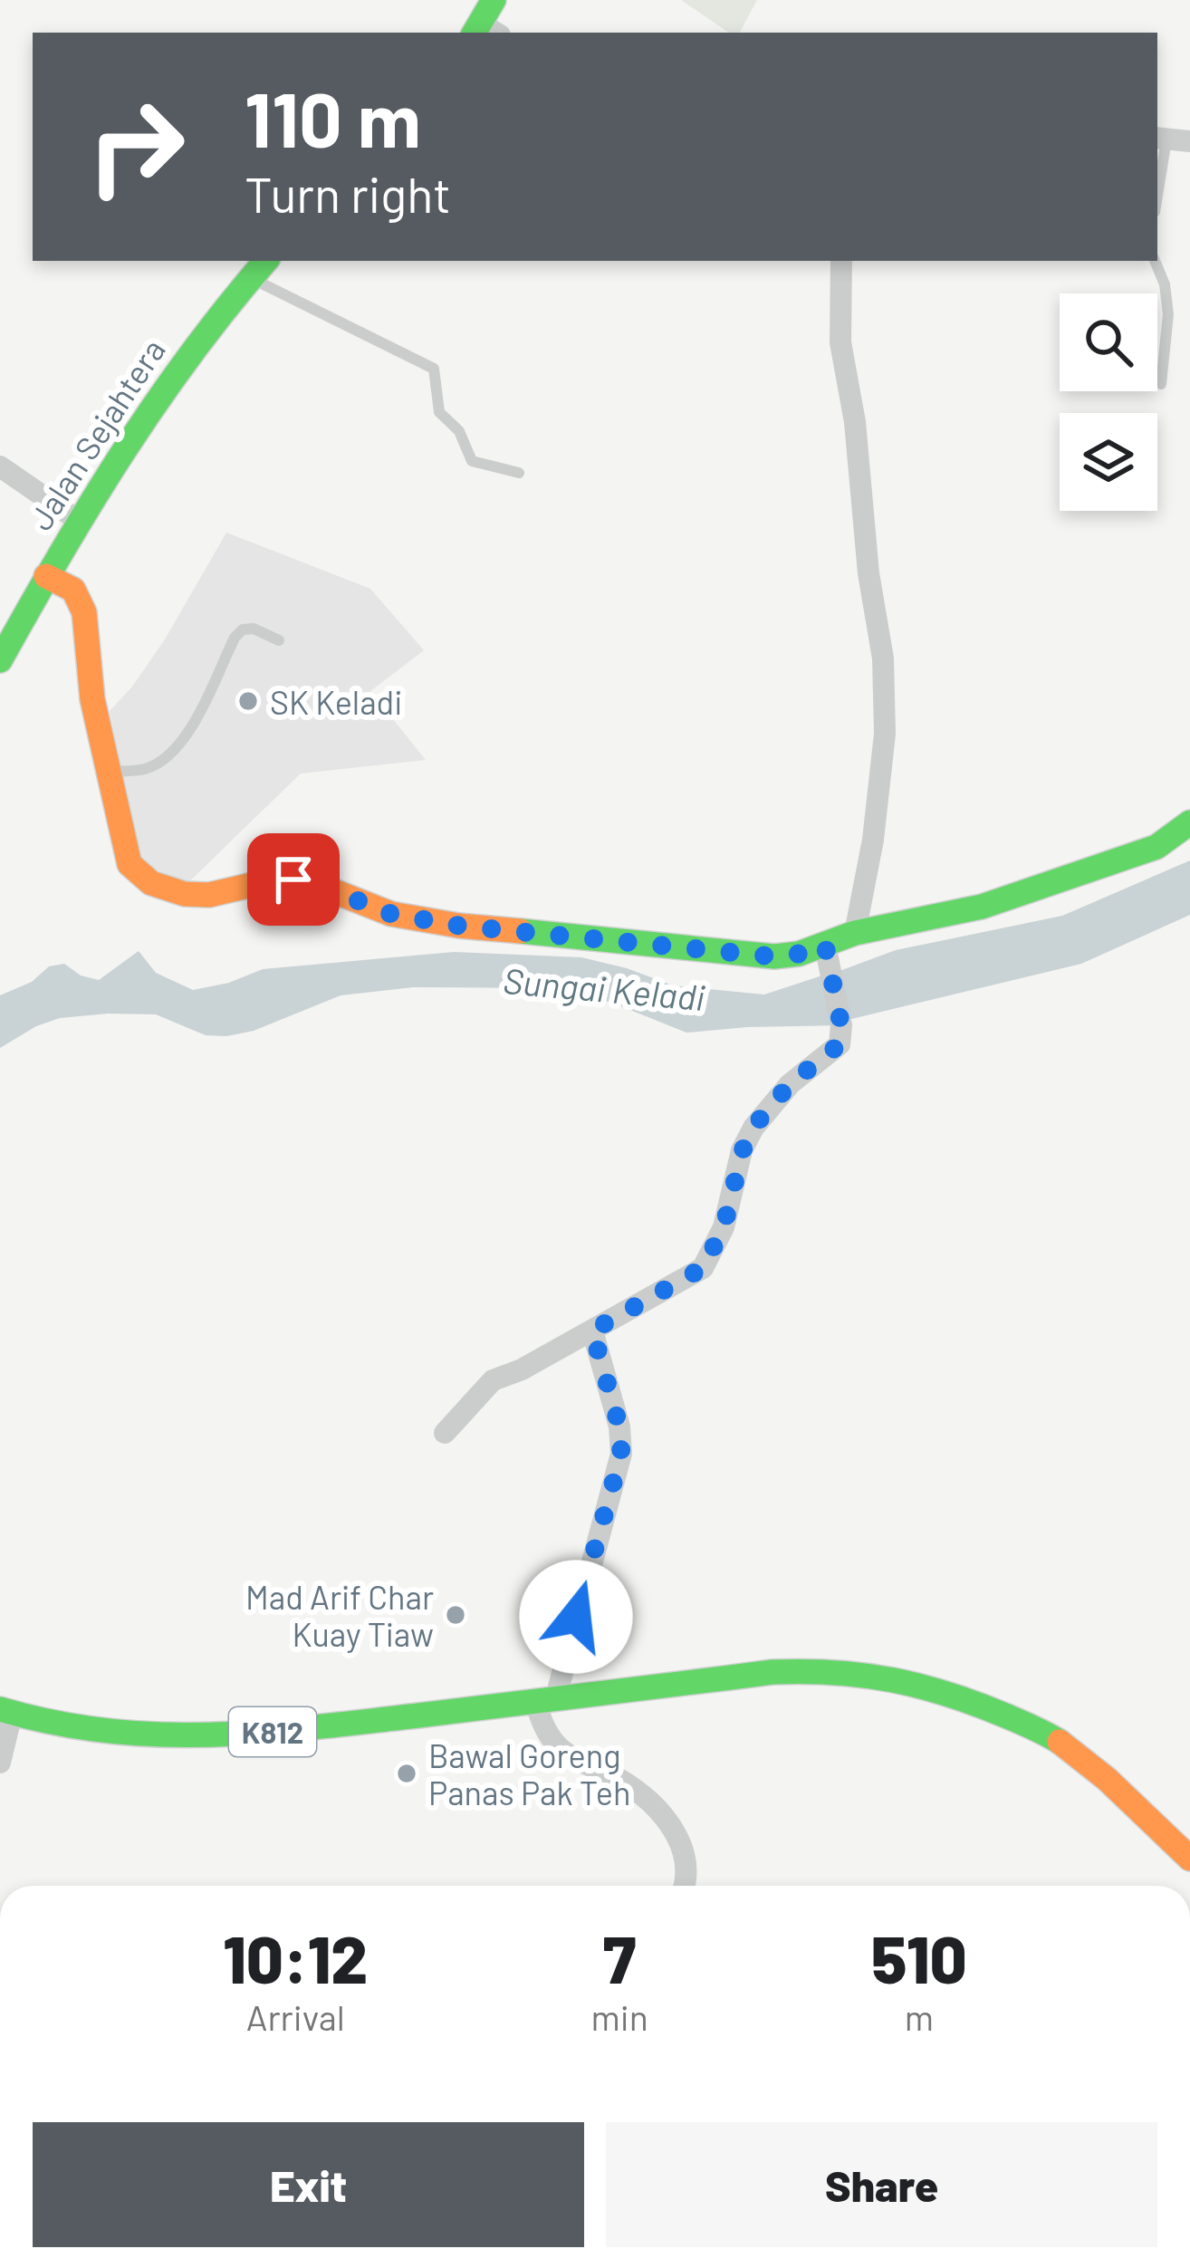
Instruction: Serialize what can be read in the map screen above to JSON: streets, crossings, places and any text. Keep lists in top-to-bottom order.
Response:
{
  "streets": {
    "main road": ["Jalan Sejahtera", "K812"]
  },
  "water": ["Sungai Keladi"],
  "places": ["SK Keladi", "Mad Arif Char Kuay Tiaw", "Bawal Goreng Panas Pak Teh"],
  "page": {
    "turn": ["110 m", "Turn right"],
    "eta": [
      "10:12",
      "Arrival",
      "7",
      "min",
      "510",
      "m"
    ],
    "buttons": ["Exit", "Share"]
  }
}
